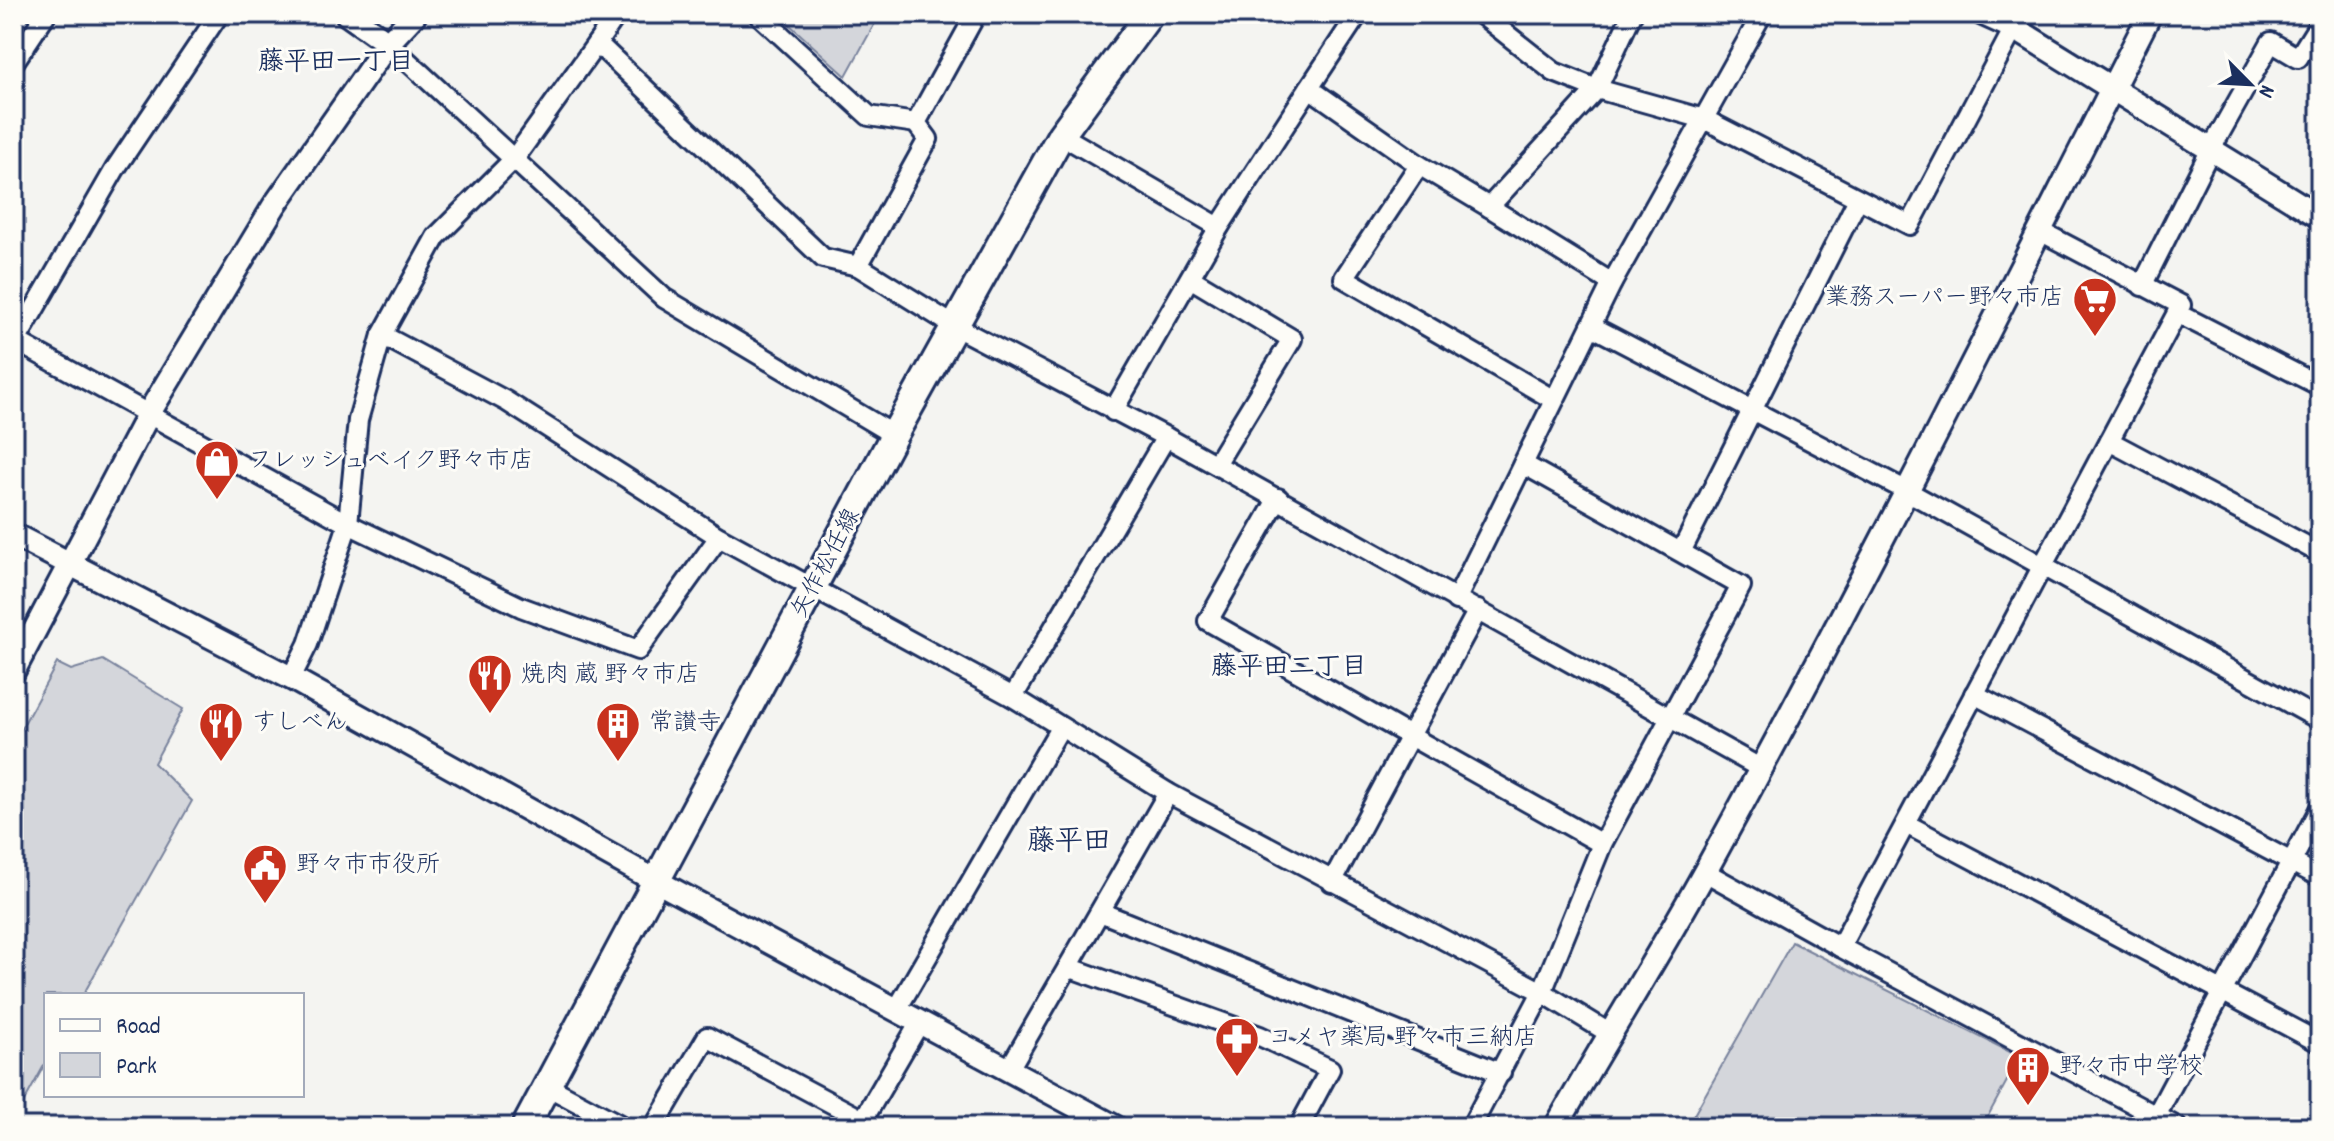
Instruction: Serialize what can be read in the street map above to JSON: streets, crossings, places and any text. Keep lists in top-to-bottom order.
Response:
{
  "streets": {
    "main road": ["矢作松任線"]
  },
  "districts": ["藤平田一丁目", "藤平田二丁目", "藤平田"],
  "places": {
    "supermarket": ["業務スーパー野々市店"],
    "shop": ["フレッシュベイク野々市店"],
    "restaurant": ["焼肉 蔵 野々市店", "すしべん"],
    "building": ["常讃寺", "野々市中学校"],
    "public building": ["野々市市役所"],
    "pharmacy": ["コメヤ薬局 野々市三納店"]
  },
  "legend": ["Road", "Park"],
  "north": "bottom right"
}
